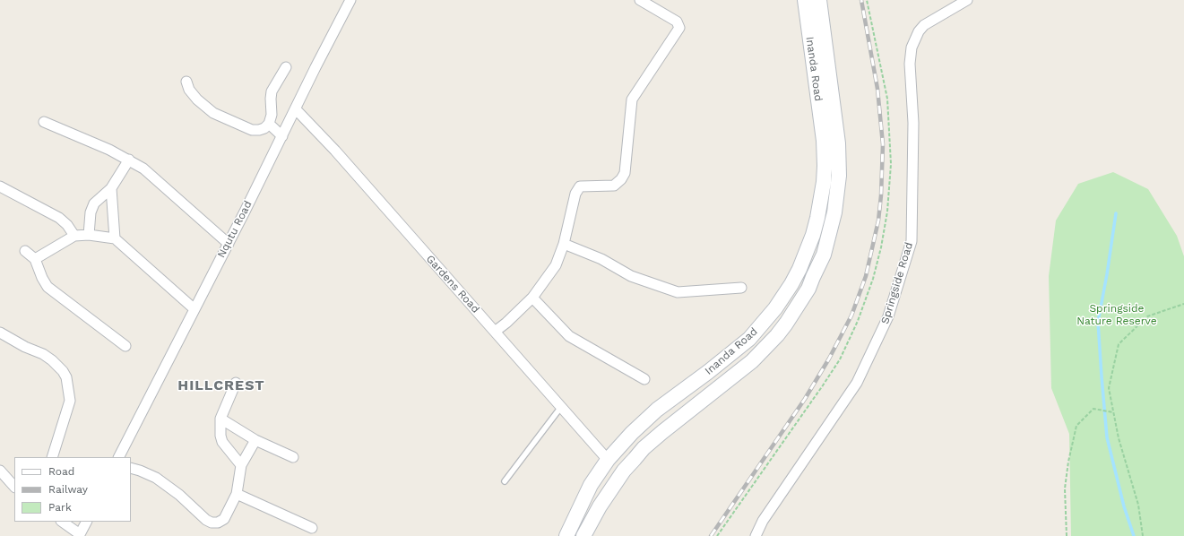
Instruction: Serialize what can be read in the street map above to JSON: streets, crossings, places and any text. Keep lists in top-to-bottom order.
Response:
{
  "streets": {
    "main road": ["Inanda Road"],
    "street": ["Nqutu Road", "Springside Road", "Gardens Road"]
  },
  "crossings": [
    ["Inanda Road", "Gardens Road"],
    ["Nqutu Road", "Gardens Road"]
  ],
  "districts": ["HILLCREST"],
  "parks": ["Springside Nature Reserve"],
  "legend": ["Road", "Railway", "Park"]
}
